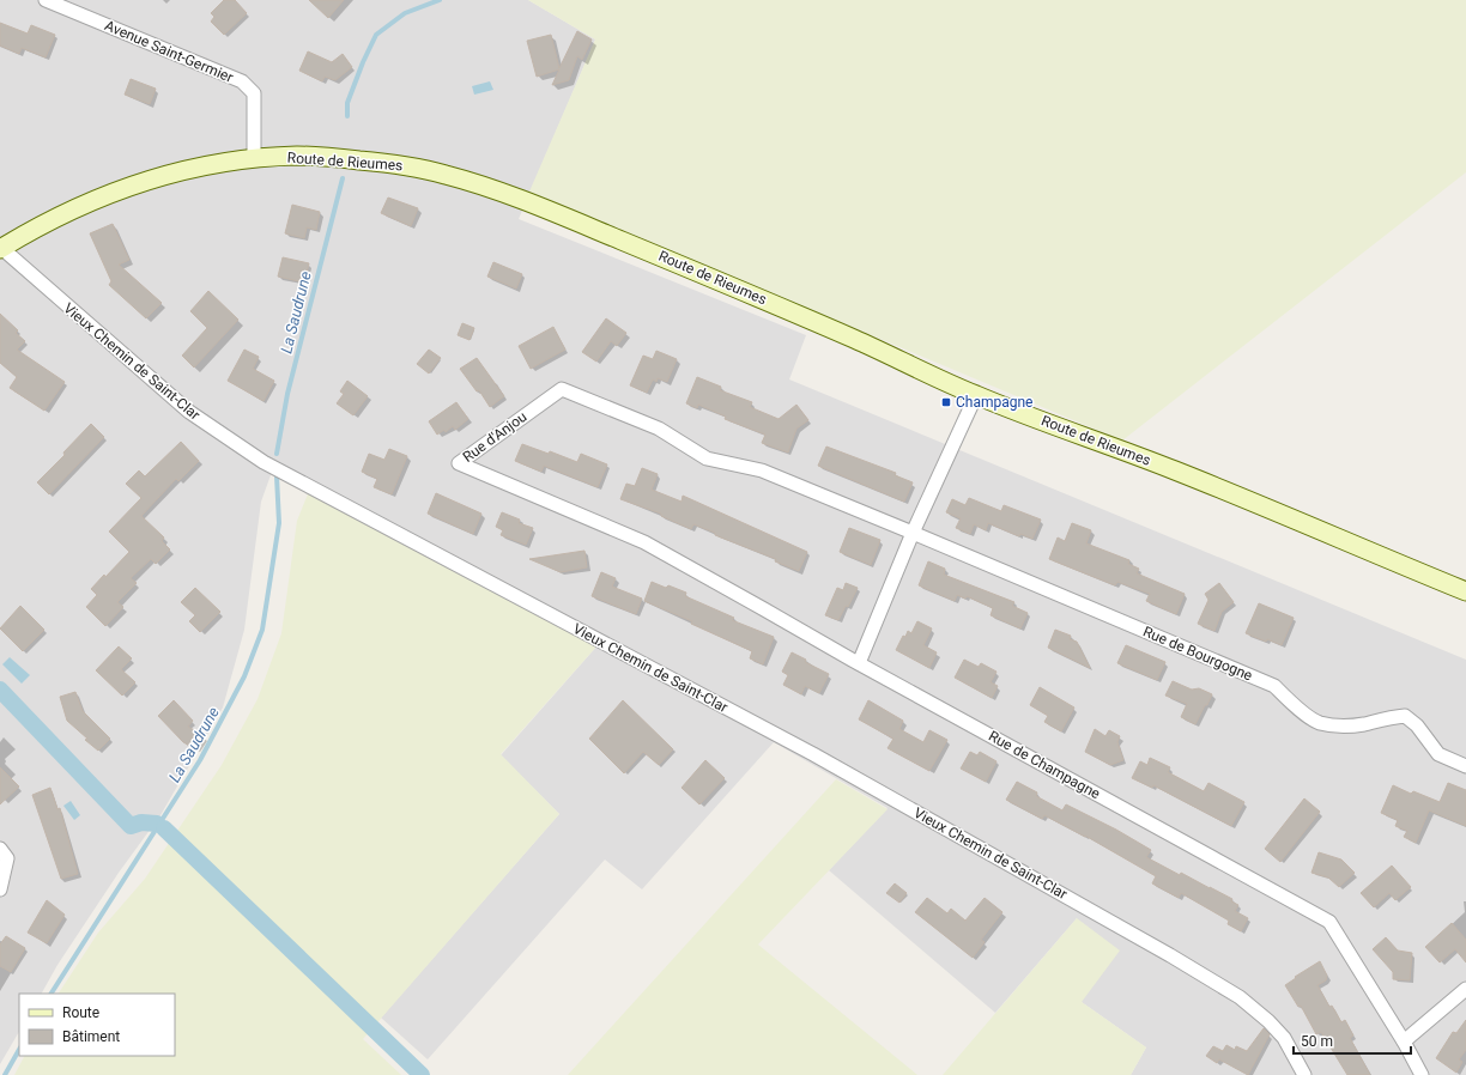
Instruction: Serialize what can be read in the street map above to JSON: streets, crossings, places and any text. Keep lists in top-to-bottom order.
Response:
{
  "streets": {
    "main road": ["Route de Rieumes"],
    "street": [
      "Avenue Saint-Germier",
      "Vieux Chemin de Saint-Clar",
      "Rue d'Anjou",
      "Rue de Bourgogne",
      "Rue de Champagne"
    ]
  },
  "crossings": [
    ["Avenue Saint-Germier", "Route de Rieumes"],
    ["Route de Rieumes", "Vieux Chemin de Saint-Clar"],
    ["Rue d'Anjou", "Rue de Bourgogne"],
    ["Rue d'Anjou", "Rue de Champagne"]
  ],
  "water": ["La Saudrune"],
  "places": {
    "transit": ["Champagne"]
  },
  "legend": ["Route", "Bâtiment"],
  "scale_bar": "50 m"
}
